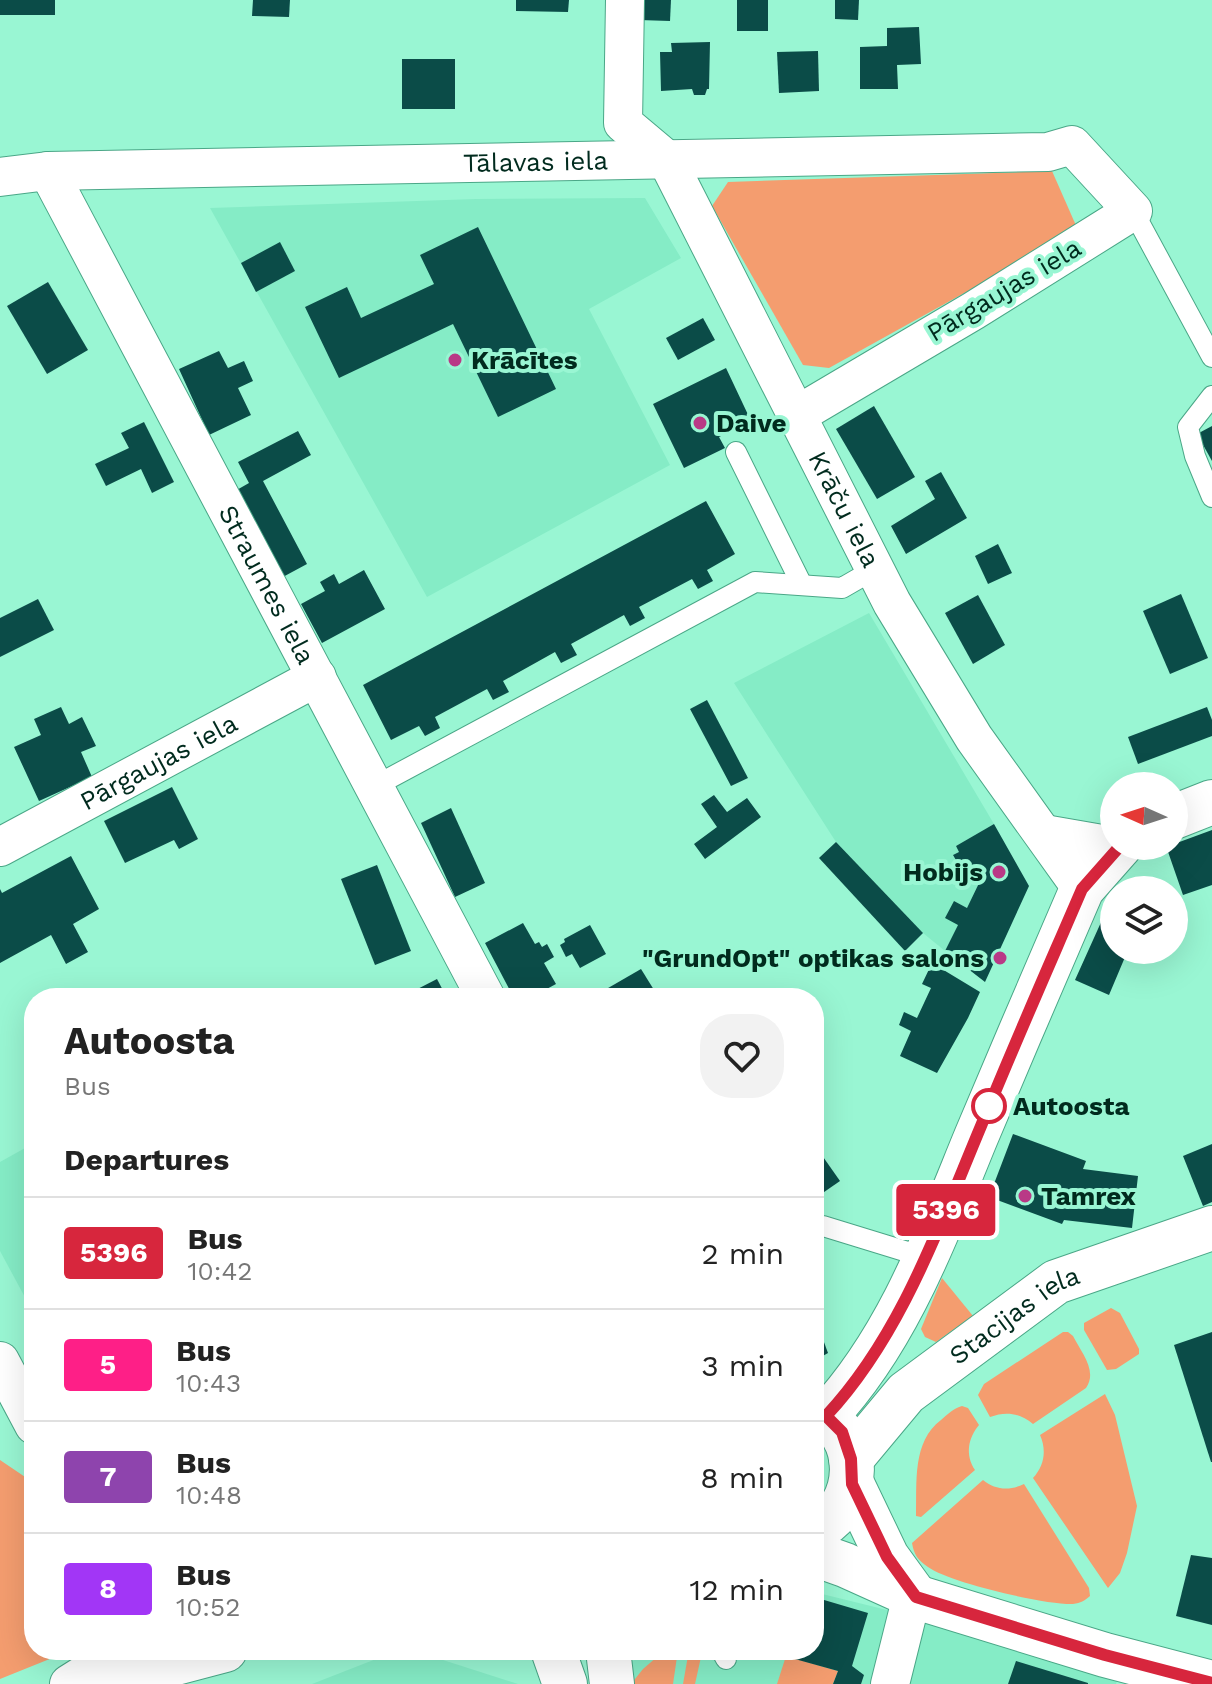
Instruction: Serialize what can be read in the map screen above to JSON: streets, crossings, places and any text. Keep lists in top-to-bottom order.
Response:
{
  "streets": {
    "main road": ["Stacijas iela"],
    "street": [
      "Tālavas iela",
      "Pārgaujas iela",
      "Krāču iela",
      "Straumes iela"
    ]
  },
  "crossings": [
    ["Tālavas iela", "Pārgaujas iela"],
    ["Tālavas iela", "Krāču iela"],
    ["Tālavas iela", "Straumes iela"],
    ["Pārgaujas iela", "Krāču iela"],
    ["Pārgaujas iela", "Straumes iela"]
  ],
  "places": [
    "Krācītes",
    "Daive",
    "Hobijs",
    "\"GrundOpt\" optikas salons",
    "Autoosta",
    "Tamrex"
  ],
  "lines": ["bus line 5396"],
  "north": "left",
  "page": {
    "on_map": "5396",
    "heading": [
      ["Autoosta", "Bus"],
      "Departures"
    ],
    "list": [
      {
        "mark": "5396",
        "name": "Bus",
        "note": "10:42",
        "value": "2 min"
      },
      {
        "mark": "5",
        "name": "Bus",
        "note": "10:43",
        "value": "3 min"
      },
      {
        "mark": "7",
        "name": "Bus",
        "note": "10:48",
        "value": "8 min"
      },
      {
        "mark": "8",
        "name": "Bus",
        "note": "10:52",
        "value": "12 min"
      }
    ]
  }
}
